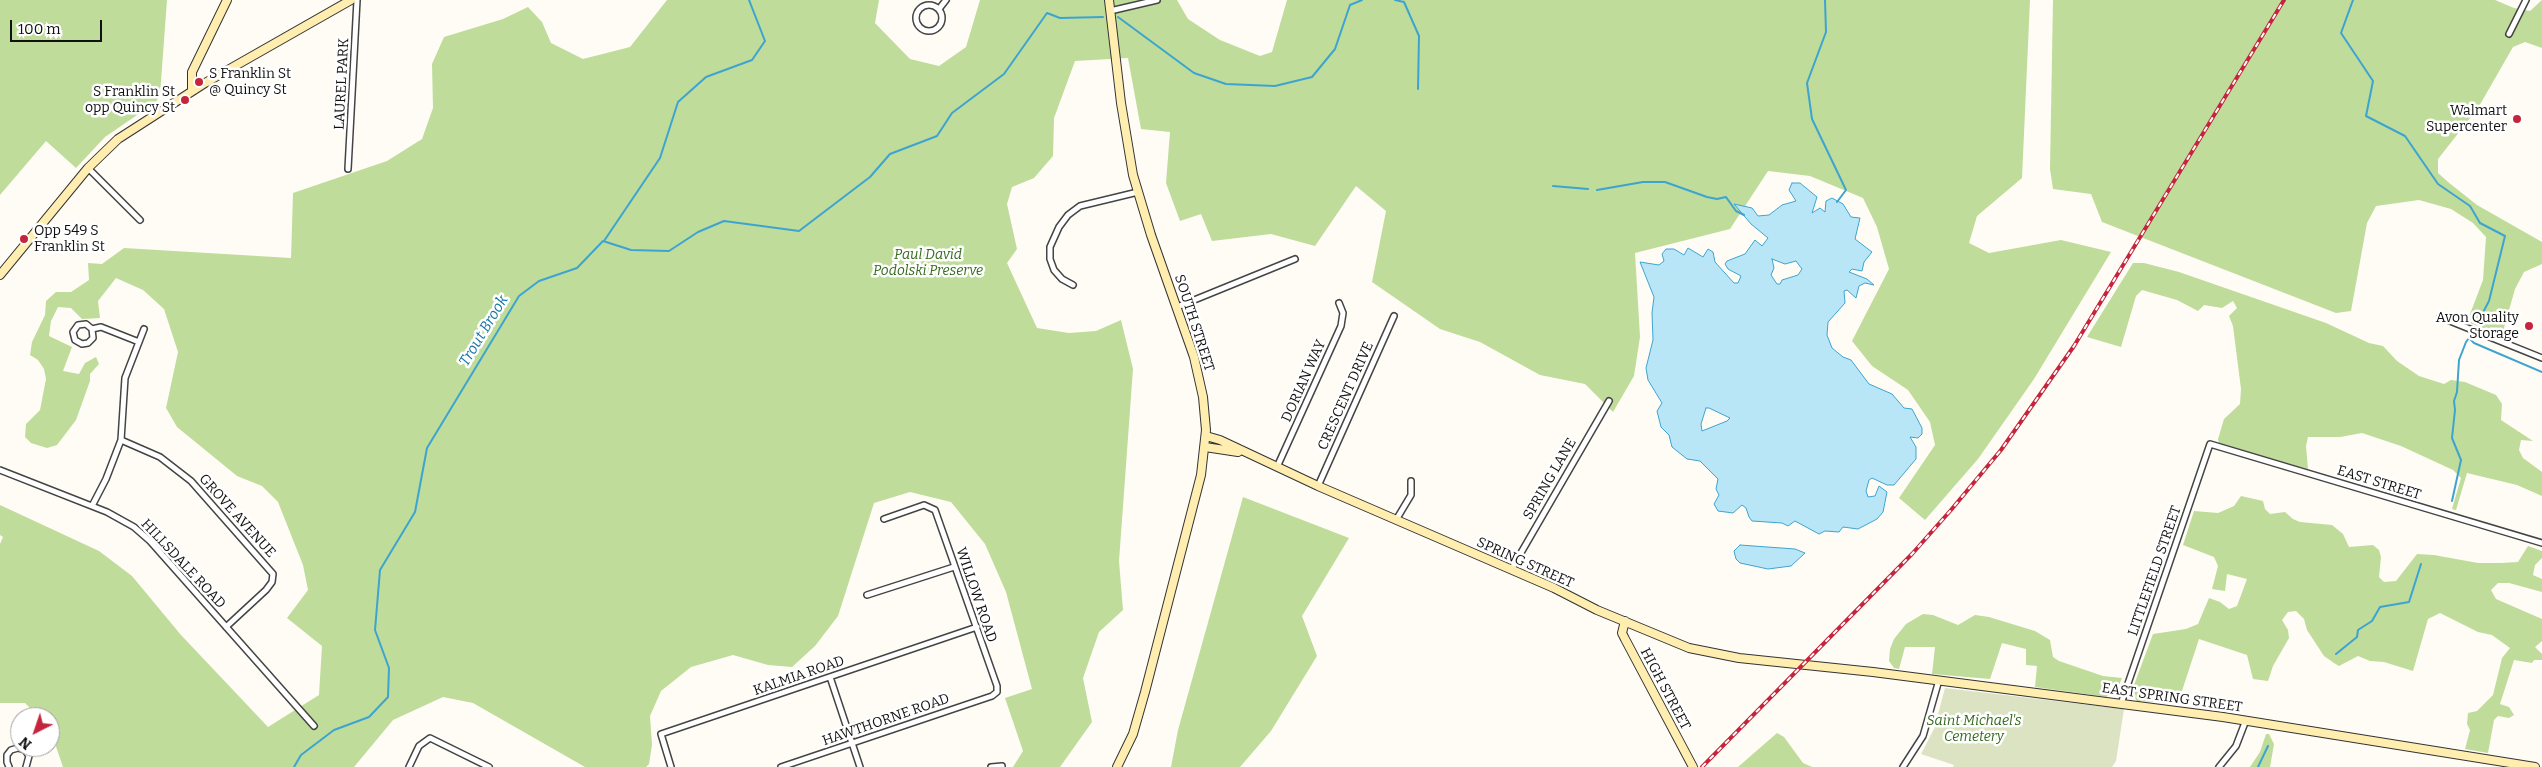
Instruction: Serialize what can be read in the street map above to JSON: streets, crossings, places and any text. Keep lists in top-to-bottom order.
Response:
{
  "streets": {
    "main road": [
      "SOUTH STREET",
      "SPRING STREET",
      "HIGH STREET",
      "EAST SPRING STREET"
    ],
    "street": [
      "LAUREL PARK",
      "DORIAN WAY",
      "CRESCENT DRIVE",
      "SPRING LANE",
      "EAST STREET",
      "GROVE AVENUE",
      "HILLSDALE ROAD",
      "LITTLEFIELD STREET",
      "WILLOW ROAD",
      "KALMIA ROAD",
      "HAWTHORNE ROAD"
    ]
  },
  "crossings": [
    ["SOUTH STREET", "SPRING STREET"],
    ["DORIAN WAY", "SPRING STREET"],
    ["CRESCENT DRIVE", "SPRING STREET"],
    ["SPRING LANE", "SPRING STREET"],
    ["EAST STREET", "LITTLEFIELD STREET"],
    ["GROVE AVENUE", "HILLSDALE ROAD"],
    ["SPRING STREET", "HIGH STREET"],
    ["SPRING STREET", "EAST SPRING STREET"],
    ["LITTLEFIELD STREET", "EAST SPRING STREET"],
    ["WILLOW ROAD", "KALMIA ROAD"],
    ["WILLOW ROAD", "HAWTHORNE ROAD"]
  ],
  "water": ["Trout Brook"],
  "parks": ["Paul David Podolski Preserve", "Saint Michael's Cemetery"],
  "places": [
    "S Franklin St @ Quincy St",
    "S Franklin St opp Quincy St",
    "Walmart Supercenter",
    "Opp 549 S Franklin St",
    "Avon Quality Storage"
  ],
  "scale_bar": "100 m",
  "north": "bottom left"
}
